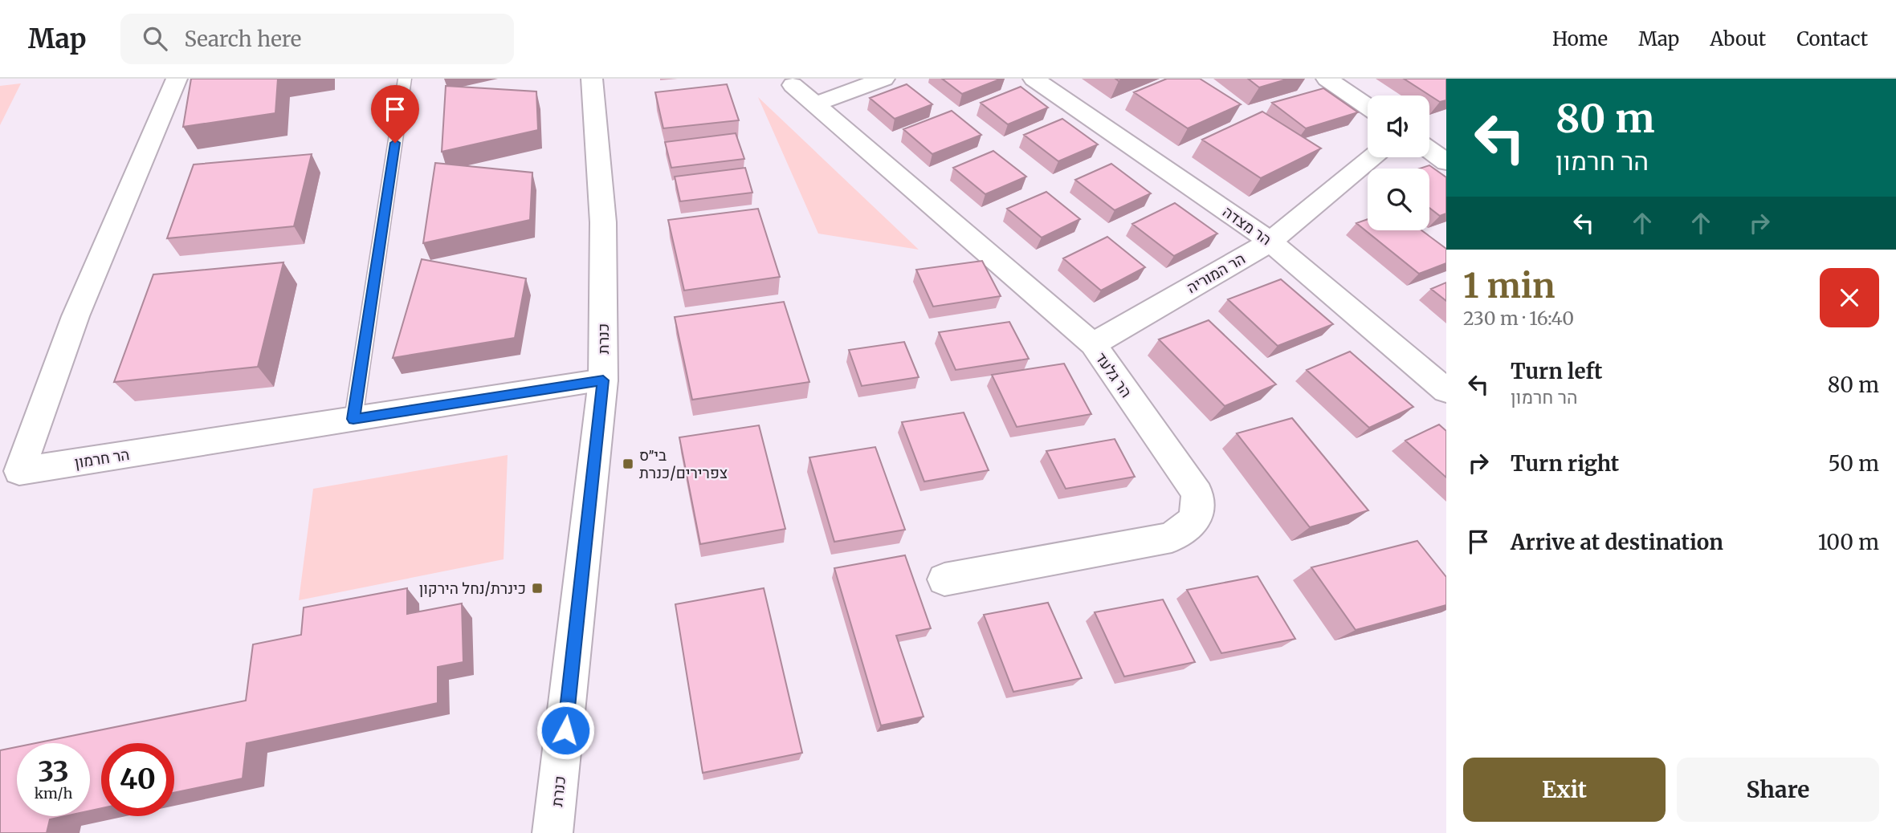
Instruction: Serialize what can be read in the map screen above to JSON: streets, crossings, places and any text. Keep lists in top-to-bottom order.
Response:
{
  "streets": {
    "street": [
      "הר מצדה",
      "הר המוריה",
      "כנרת",
      "הר גלעד",
      "הר חרמון"
    ]
  },
  "crossings": [
    ["הר מצדה", "הר המוריה"],
    ["הר המוריה", "הר גלעד"],
    ["כנרת", "הר חרמון"]
  ],
  "places": {
    "transit": ["בי״ס צפרירים/כנרת", "כינרת/נחל הירקון"]
  },
  "page": {
    "header": "Map",
    "search": "Search here",
    "nav": [
      "Home",
      "Map",
      "About",
      "Contact"
    ],
    "turn": ["80 m", "הר חרמון"],
    "heading": ["1 min", "230 m · 16:40"],
    "list": [
      {
        "name": "Turn left",
        "note": "הר חרמון",
        "value": "80 m"
      },
      {
        "name": "Turn right",
        "value": "50 m"
      },
      {
        "name": "Arrive at destination",
        "value": "100 m"
      }
    ],
    "speed": "33 km/h",
    "limit": "40",
    "buttons": ["Exit", "Share"]
  }
}
